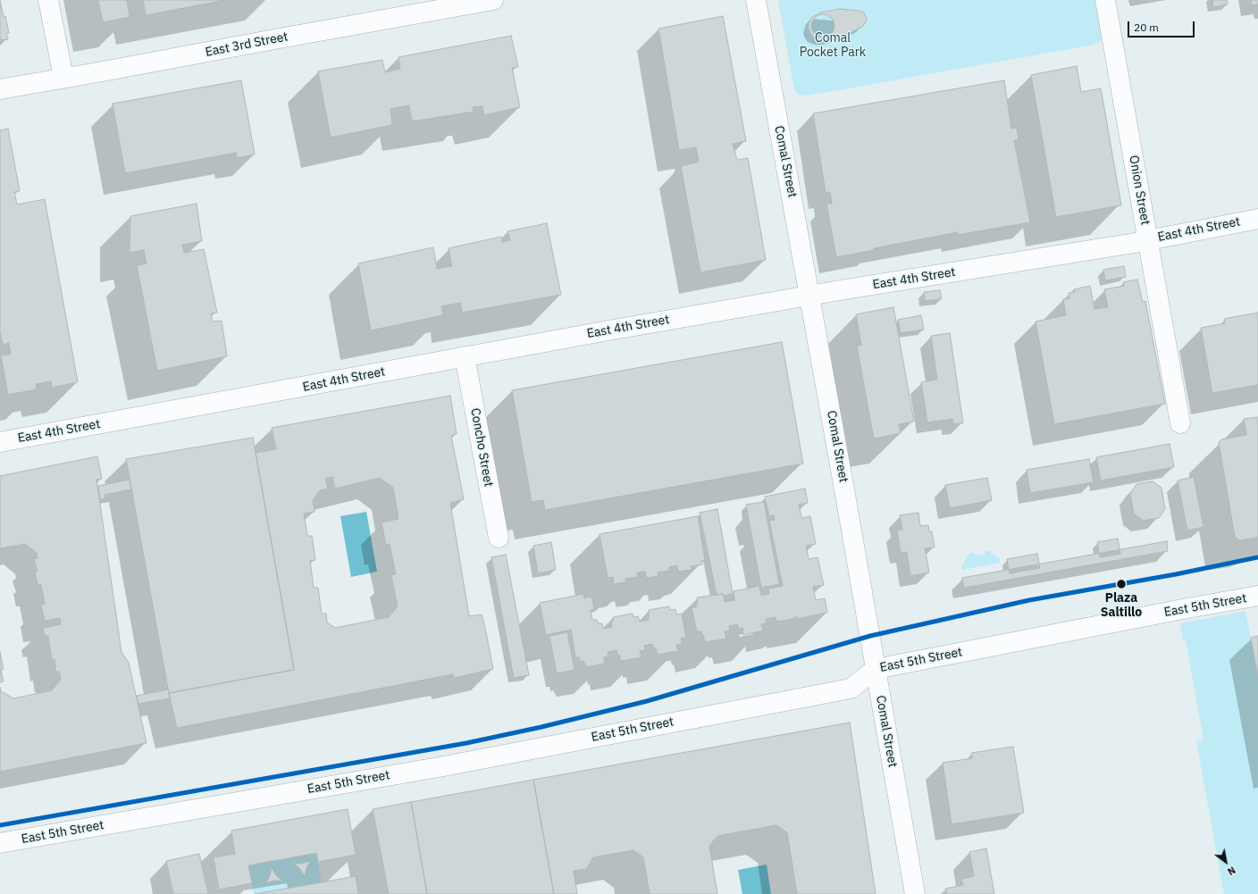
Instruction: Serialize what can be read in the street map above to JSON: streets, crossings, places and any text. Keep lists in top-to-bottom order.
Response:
{
  "streets": {
    "street": [
      "East 3rd Street",
      "Comal Street",
      "Onion Street",
      "East 4th Street",
      "Concho Street",
      "East 5th Street"
    ]
  },
  "crossings": [
    ["Comal Street", "East 4th Street"],
    ["Comal Street", "East 5th Street"],
    ["Onion Street", "East 4th Street"],
    ["East 4th Street", "Concho Street"]
  ],
  "parks": ["Comal Pocket Park"],
  "places": ["Plaza Saltillo"],
  "scale_bar": "20 m",
  "north": "bottom right"
}
